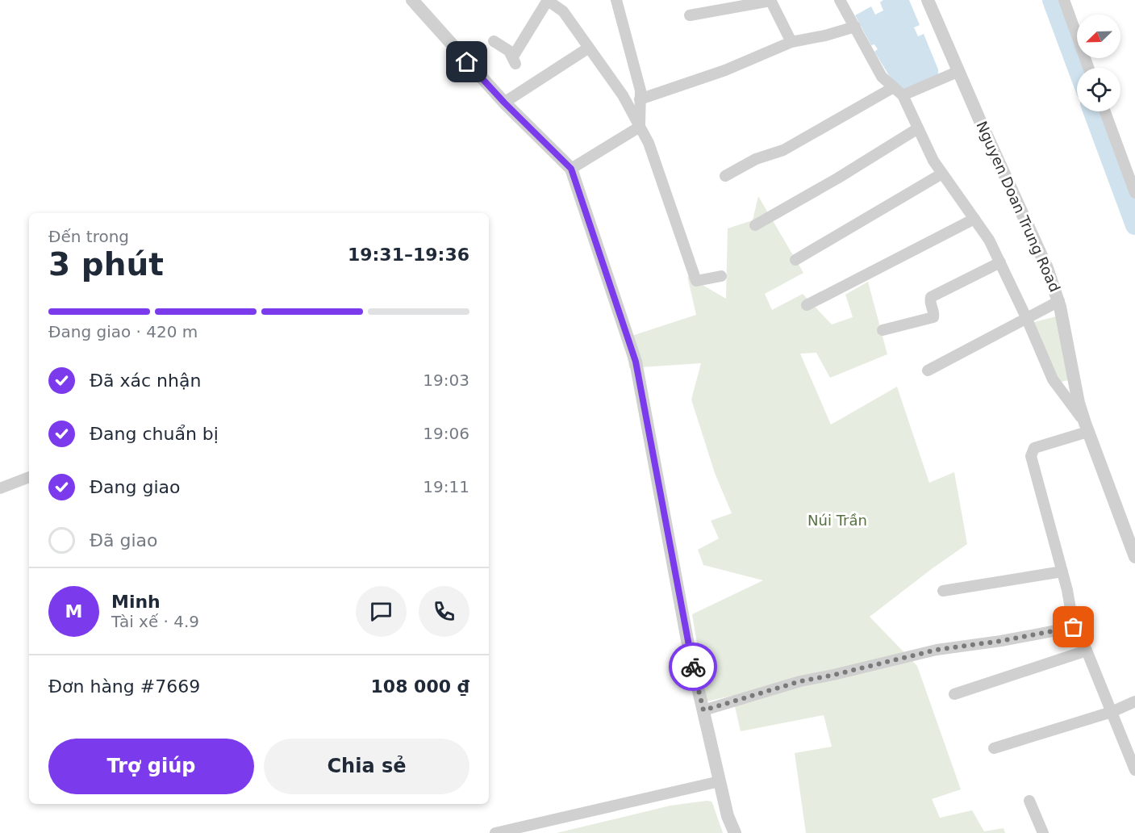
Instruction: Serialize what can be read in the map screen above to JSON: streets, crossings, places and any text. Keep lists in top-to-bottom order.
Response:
{
  "streets": {
    "street": ["Nguyen Doan Trung Road"]
  },
  "parks": ["Núi Trần"],
  "north": "bottom left",
  "page": {
    "heading": ["3 phút", "Đến trong", "19:31–19:36"],
    "panel": [
      "Minh",
      "Tài xế · 4.9",
      "Đơn hàng #7669",
      "108 000 ₫"
    ],
    "bar": "Đang giao · 420 m",
    "list": [
      ["Đã xác nhận", "19:03"],
      ["Đang chuẩn bị", "19:06"],
      ["Đang giao", "19:11"],
      "Đã giao"
    ],
    "round": "M",
    "buttons": ["Trợ giúp", "Chia sẻ"]
  }
}
